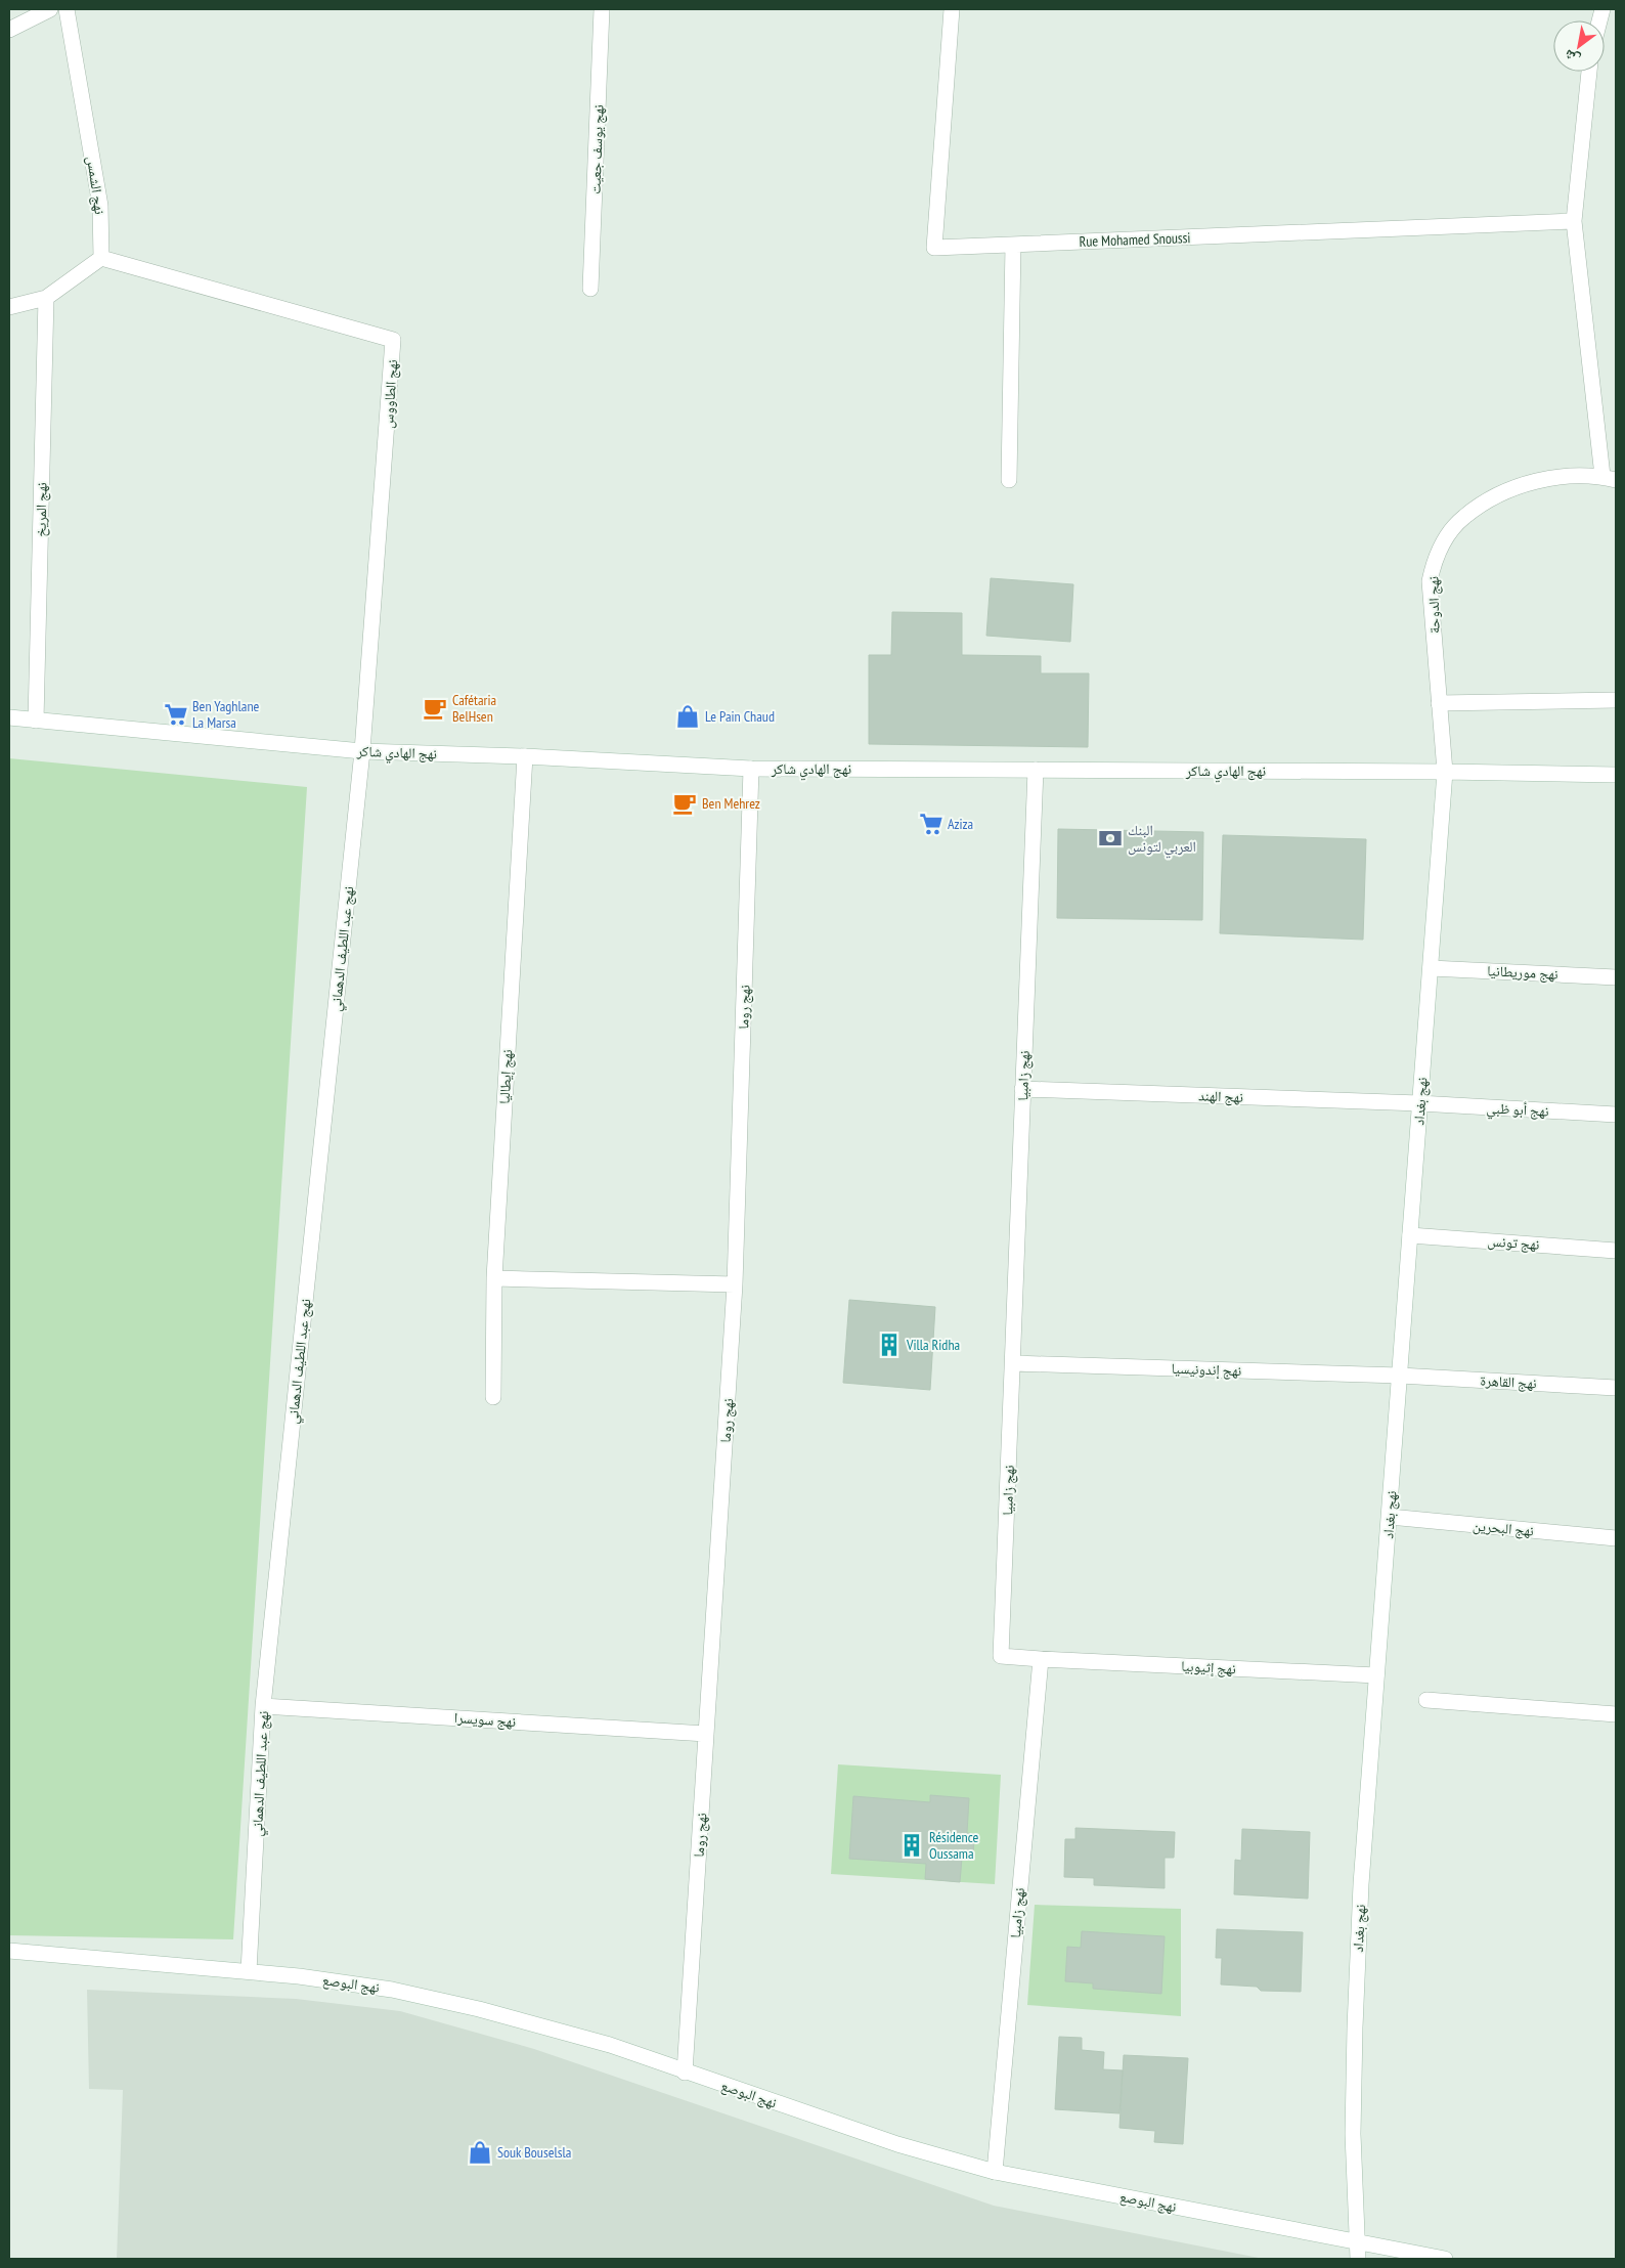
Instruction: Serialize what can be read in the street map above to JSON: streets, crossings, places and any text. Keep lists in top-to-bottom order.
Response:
{
  "streets": {
    "street": [
      "نهج يوسف جعيت",
      "نهج الشمس",
      "Rue Mohamed Snoussi",
      "نهج الطاووس",
      "نهج المريخ",
      "نهج الدوحة",
      "نهج الهادي شاكر",
      "نهج عبد اللطيف الدهماني",
      "نهج موريطانيا",
      "نهج روما",
      "نهج زامبيا",
      "نهج إيطاليا",
      "نهج الهند",
      "نهج بغداد",
      "نهج أبو ظبي",
      "نهج تونس",
      "نهج إندونيسيا",
      "نهج القاهرة",
      "نهج البحرين",
      "نهج إثيوبيا",
      "نهج سويسرا",
      "نهج البوصع"
    ]
  },
  "crossings": [
    ["نهج الشمس", "نهج الطاووس"],
    ["نهج الطاووس", "نهج الهادي شاكر"],
    ["نهج الطاووس", "نهج عبد اللطيف الدهماني"],
    ["نهج المريخ", "نهج الهادي شاكر"],
    ["نهج الدوحة", "نهج الهادي شاكر"],
    ["نهج الدوحة", "نهج بغداد"],
    ["نهج الهادي شاكر", "نهج عبد اللطيف الدهماني"],
    ["نهج الهادي شاكر", "نهج روما"],
    ["نهج الهادي شاكر", "نهج زامبيا"],
    ["نهج الهادي شاكر", "نهج إيطاليا"],
    ["نهج الهادي شاكر", "نهج بغداد"],
    ["نهج عبد اللطيف الدهماني", "نهج سويسرا"],
    ["نهج عبد اللطيف الدهماني", "نهج البوصع"],
    ["نهج موريطانيا", "نهج بغداد"],
    ["نهج روما", "نهج سويسرا"],
    ["نهج روما", "نهج البوصع"],
    ["نهج زامبيا", "نهج الهند"],
    ["نهج زامبيا", "نهج إندونيسيا"],
    ["نهج زامبيا", "نهج إثيوبيا"],
    ["نهج زامبيا", "نهج البوصع"],
    ["نهج الهند", "نهج بغداد"],
    ["نهج الهند", "نهج أبو ظبي"],
    ["نهج بغداد", "نهج أبو ظبي"],
    ["نهج بغداد", "نهج تونس"],
    ["نهج بغداد", "نهج إندونيسيا"],
    ["نهج بغداد", "نهج القاهرة"],
    ["نهج بغداد", "نهج البحرين"],
    ["نهج بغداد", "نهج إثيوبيا"],
    ["نهج بغداد", "نهج البوصع"],
    ["نهج إندونيسيا", "نهج القاهرة"]
  ],
  "places": {
    "cafe": ["Cafétaria BelHsen", "Ben Mehrez"],
    "supermarket": ["Ben Yaghlane La Marsa", "Aziza"],
    "shop": ["Le Pain Chaud", "Souk Bouselsla"],
    "bank": ["البنك العربي لتونس"],
    "building": ["Villa Ridha", "Résidence Oussama"]
  },
  "north": "bottom left"
}
